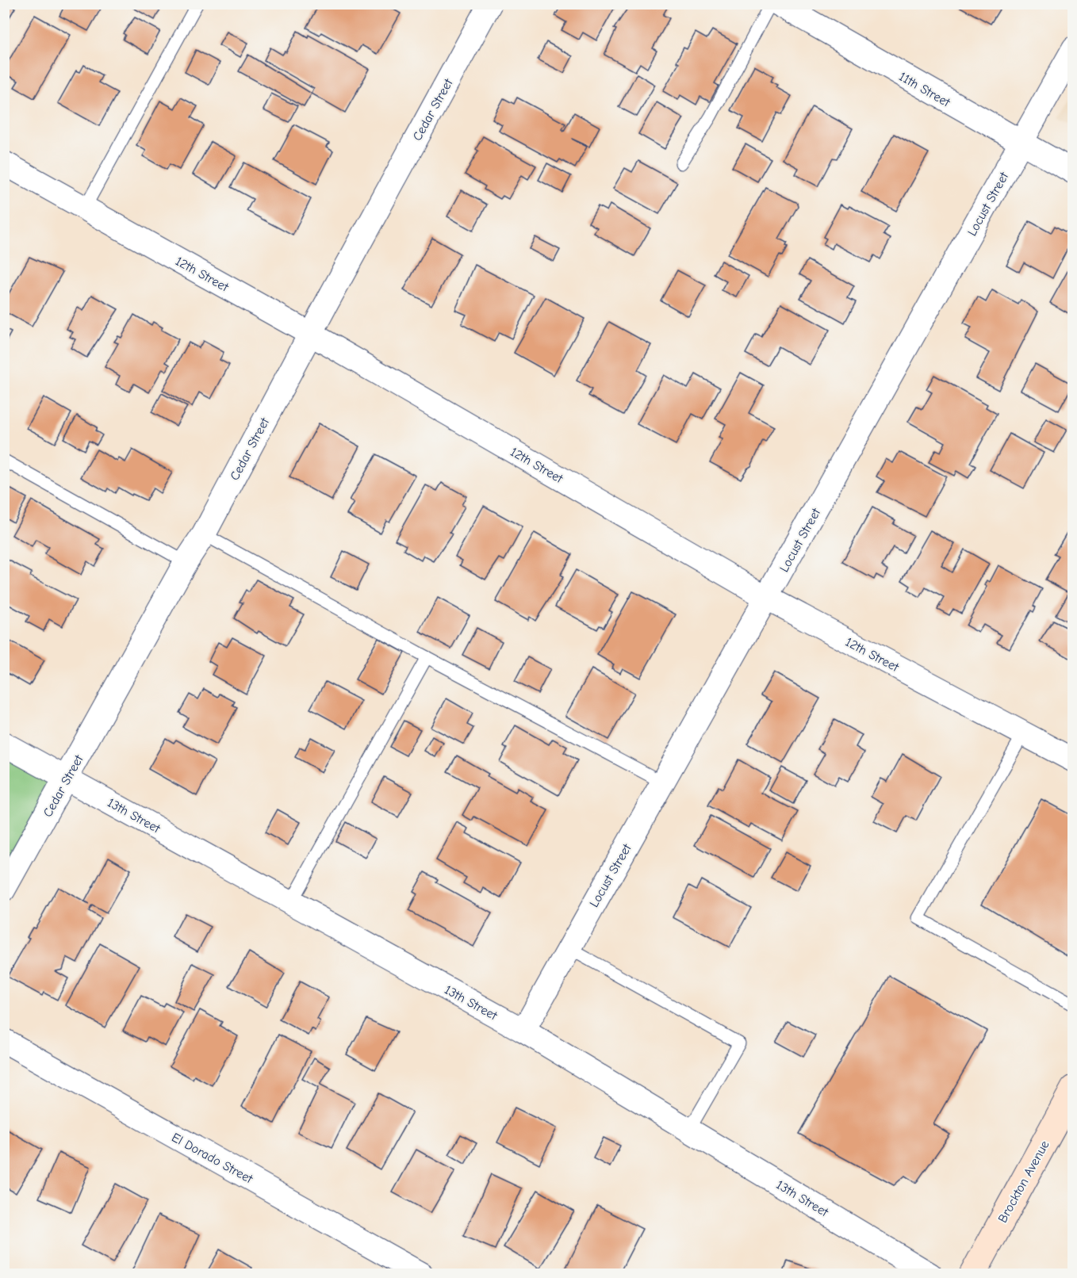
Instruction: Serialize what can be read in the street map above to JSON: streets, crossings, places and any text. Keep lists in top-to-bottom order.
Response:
{
  "streets": {
    "main road": ["Brockton Avenue"],
    "street": [
      "11th Street",
      "Cedar Street",
      "Locust Street",
      "12th Street",
      "13th Street",
      "El Dorado Street"
    ]
  },
  "crossings": [
    ["11th Street", "Locust Street"],
    ["Cedar Street", "12th Street"],
    ["Cedar Street", "13th Street"],
    ["Locust Street", "12th Street"],
    ["Locust Street", "13th Street"]
  ]
}
